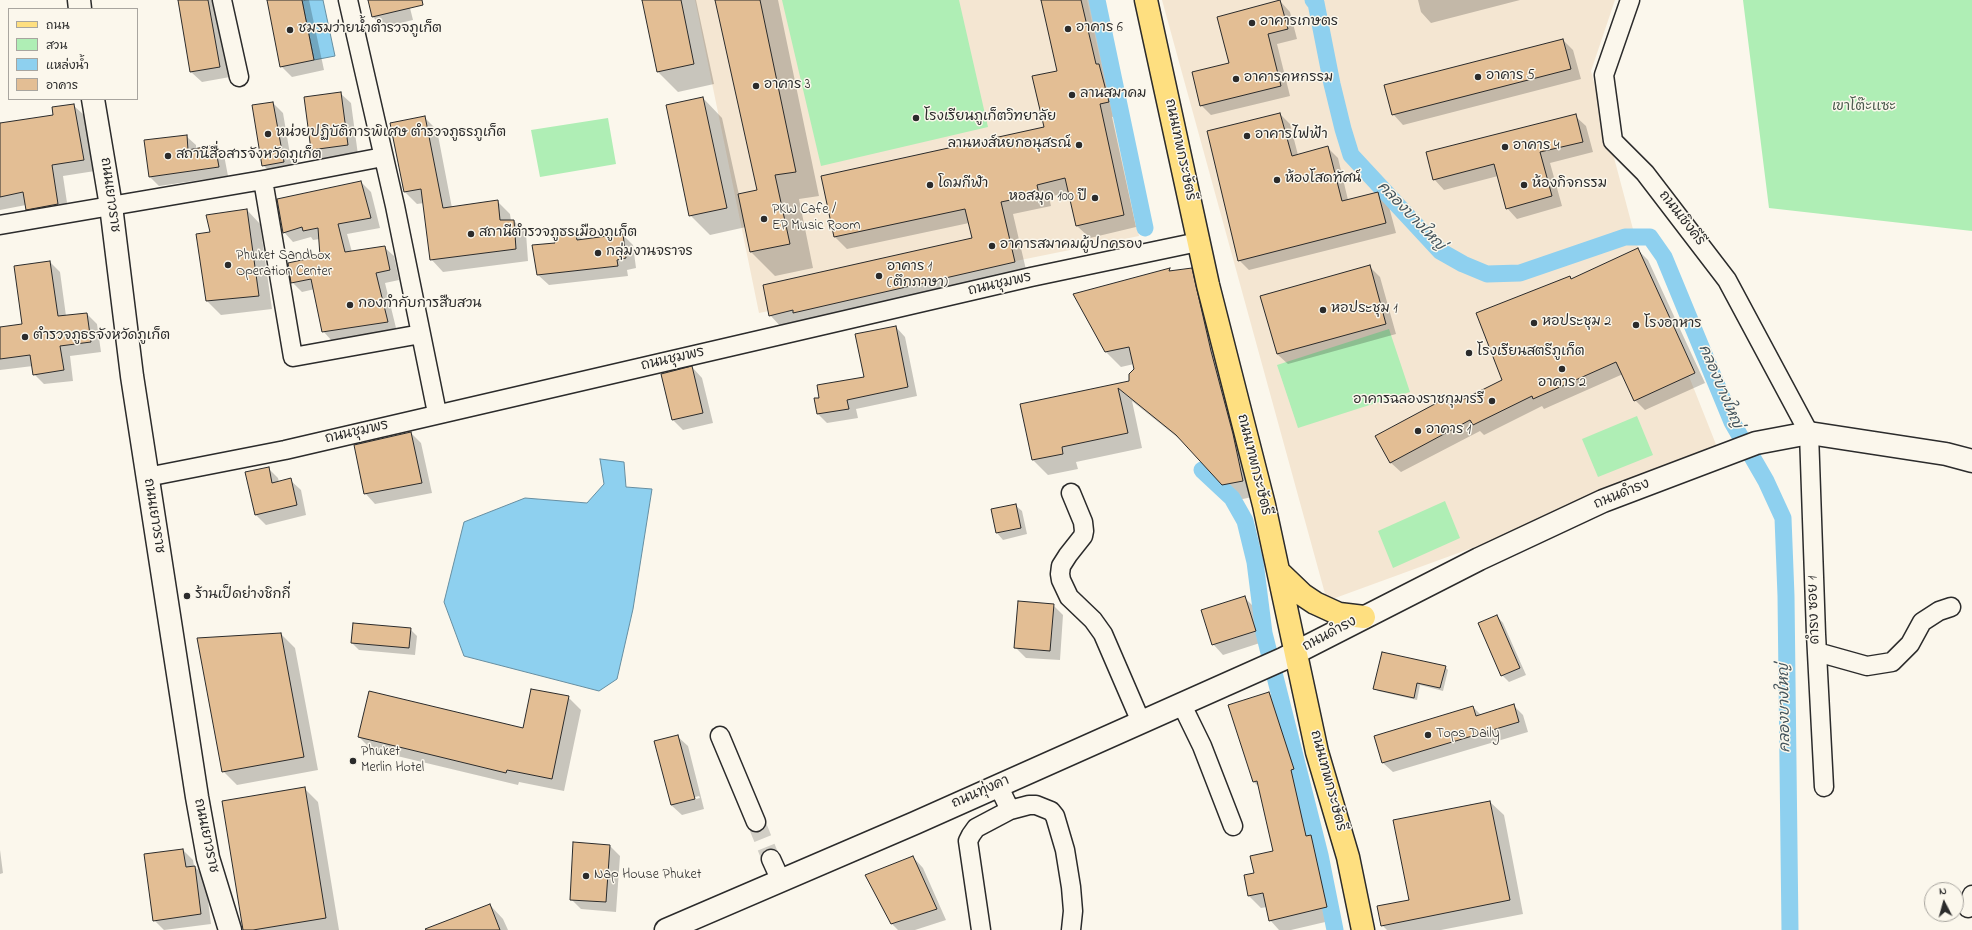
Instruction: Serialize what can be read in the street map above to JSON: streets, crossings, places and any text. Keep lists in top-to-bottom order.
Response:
{
  "streets": {
    "main road": [
      "ถนนเทพกระษัตรี",
      "ถนนเยาวราช",
      "ถนนดำรง",
      "ถนนทุ่งคา"
    ],
    "street": ["ถนนเชิงคีรี", "ถนนชุมพร", "ดำรง ซอย 1"]
  },
  "crossings": [
    ["ถนนเทพกระษัตรี", "ถนนชุมพร"],
    ["ถนนเทพกระษัตรี", "ถนนดำรง"],
    ["ถนนเทพกระษัตรี", "ถนนทุ่งคา"],
    ["ถนนเยาวราช", "ถนนชุมพร"],
    ["ถนนเชิงคีรี", "ถนนดำรง"],
    ["ถนนเชิงคีรี", "ดำรง ซอย 1"],
    ["ถนนดำรง", "ดำรง ซอย 1"],
    ["ถนนดำรง", "ถนนทุ่งคา"]
  ],
  "water": ["คลองบางใหญ่"],
  "parks": ["เขาโต๊ะแซะ"],
  "places": [
    "อาคารเกษตร",
    "อาคาร 6",
    "ชมรมว่ายน้ำตำรวจภูเก็ต",
    "อาคาร 5",
    "อาคารคหกรรม",
    "อาคาร 3",
    "ลานสมาคม",
    "โรงเรียนภูเก็ตวิทยาลัย",
    "หน่วยปฏิบัติการพิเศษ ตำรวจภูธรภูเก็ต",
    "อาคารไฟฟ้า",
    "ลานหงส์หยกอนุสรณ์",
    "อาคาร 4",
    "สถานีสื่อสารจังหวัดภูเก็ต",
    "ห้องโสดทัศน์",
    "โดมกีฬา",
    "ห้องกิจกรรม",
    "หอสมุด 100 ปี",
    "PKW Cafe / EP Music Room",
    "สถานีตำรวจภูธรเมืองภูเก็ต",
    "อาคารสมาคมผู้ปกครอง",
    "กลุ่มงานจราจร",
    "Phuket Sandbox Operation Center",
    "อาคาร 1 (ตึกภาษา)",
    "กองกำกับการสืบสวน",
    "หอประชุม 1",
    "หอประชุม 2",
    "โรงอาหาร",
    "ตำรวจภูธรจังหวัดภูเก็ต",
    "โรงเรียนสตรีภูเก็ต",
    "อาคาร 2",
    "อาคารฉลองราชกุมารรี",
    "อาคาร 1",
    "ร้านเป็ดย่างชิกกี่",
    "Tops Daily",
    "Phuket Merlin Hotel",
    "Nap House Phuket"
  ],
  "legend": [
    "ถนน",
    "สวน",
    "แหล่งน้ำ",
    "อาคาร"
  ],
  "north": "top"
}
